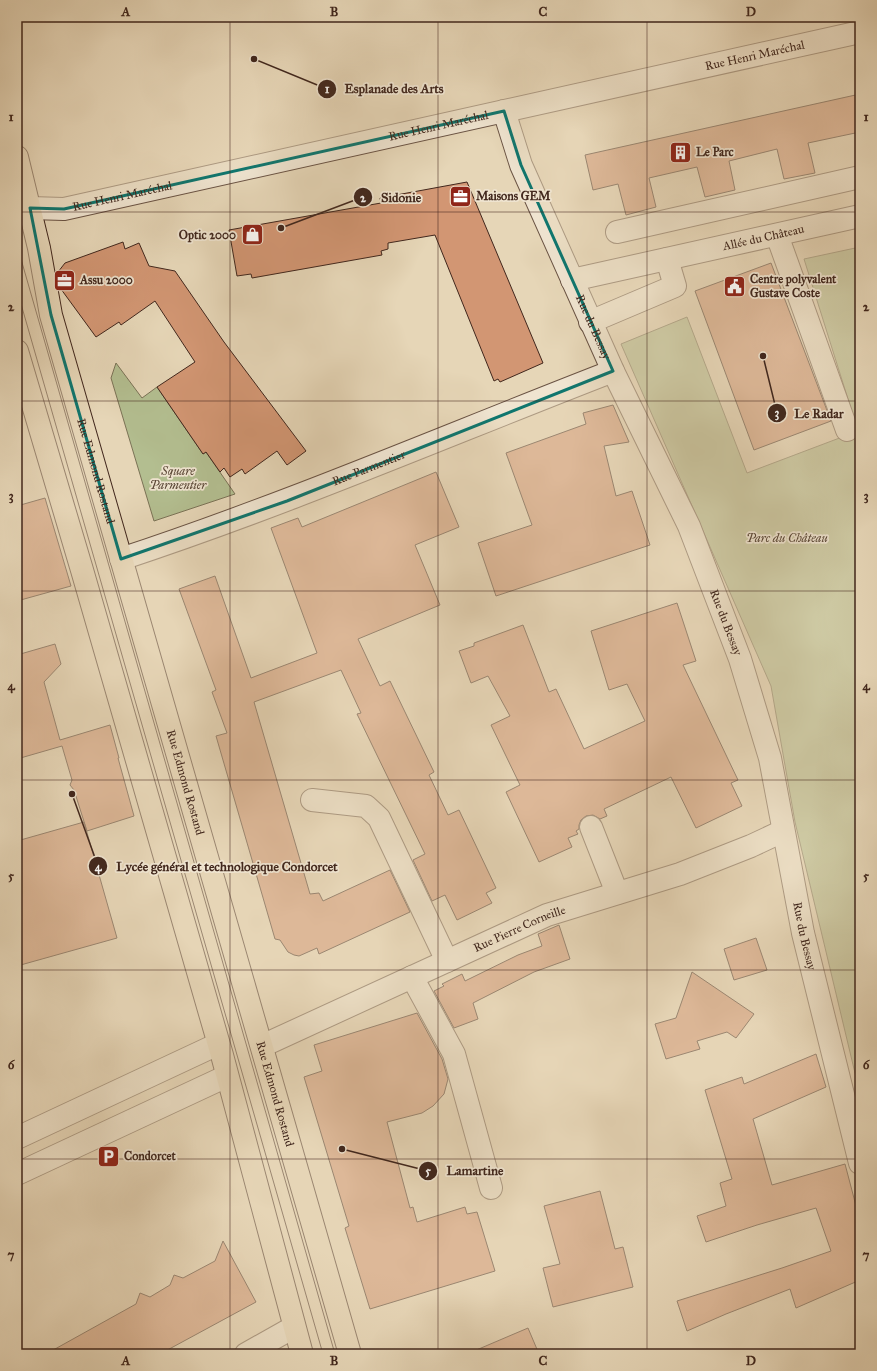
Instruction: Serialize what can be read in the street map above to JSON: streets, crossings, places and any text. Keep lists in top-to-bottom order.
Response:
{
  "streets": {
    "main road": ["Rue Edmond Rostand"],
    "street": [
      "Rue Henri Maréchal",
      "Allée du Château",
      "Rue du Bessay",
      "Rue Parmentier",
      "Rue Pierre Corneille"
    ]
  },
  "crossings": [
    ["Rue Henri Maréchal", "Rue du Bessay"],
    ["Rue Henri Maréchal", "Rue Edmond Rostand"],
    ["Allée du Château", "Rue du Bessay"],
    ["Rue du Bessay", "Rue Parmentier"],
    ["Rue du Bessay", "Rue Pierre Corneille"],
    ["Rue Parmentier", "Rue Edmond Rostand"],
    ["Rue Edmond Rostand", "Rue Pierre Corneille"]
  ],
  "parks": ["Square Parmentier", "Parc du Château"],
  "places": {
    "other": [
      "Esplanade des Arts",
      "Sidonie",
      "Le Radar",
      "Lycée général et technologique Condorcet",
      "Lamartine"
    ],
    "building": ["Le Parc"],
    "office": ["Maisons GEM", "Assu 2000"],
    "shop": ["Optic 2000"],
    "public building": ["Centre polyvalent Gustave Coste"],
    "parking": ["Condorcet"]
  },
  "grid": {
    "columns": [
      "A",
      "B",
      "C",
      "D"
    ],
    "rows": [
      "1",
      "2",
      "3",
      "4",
      "5",
      "6",
      "7"
    ]
  }
}
